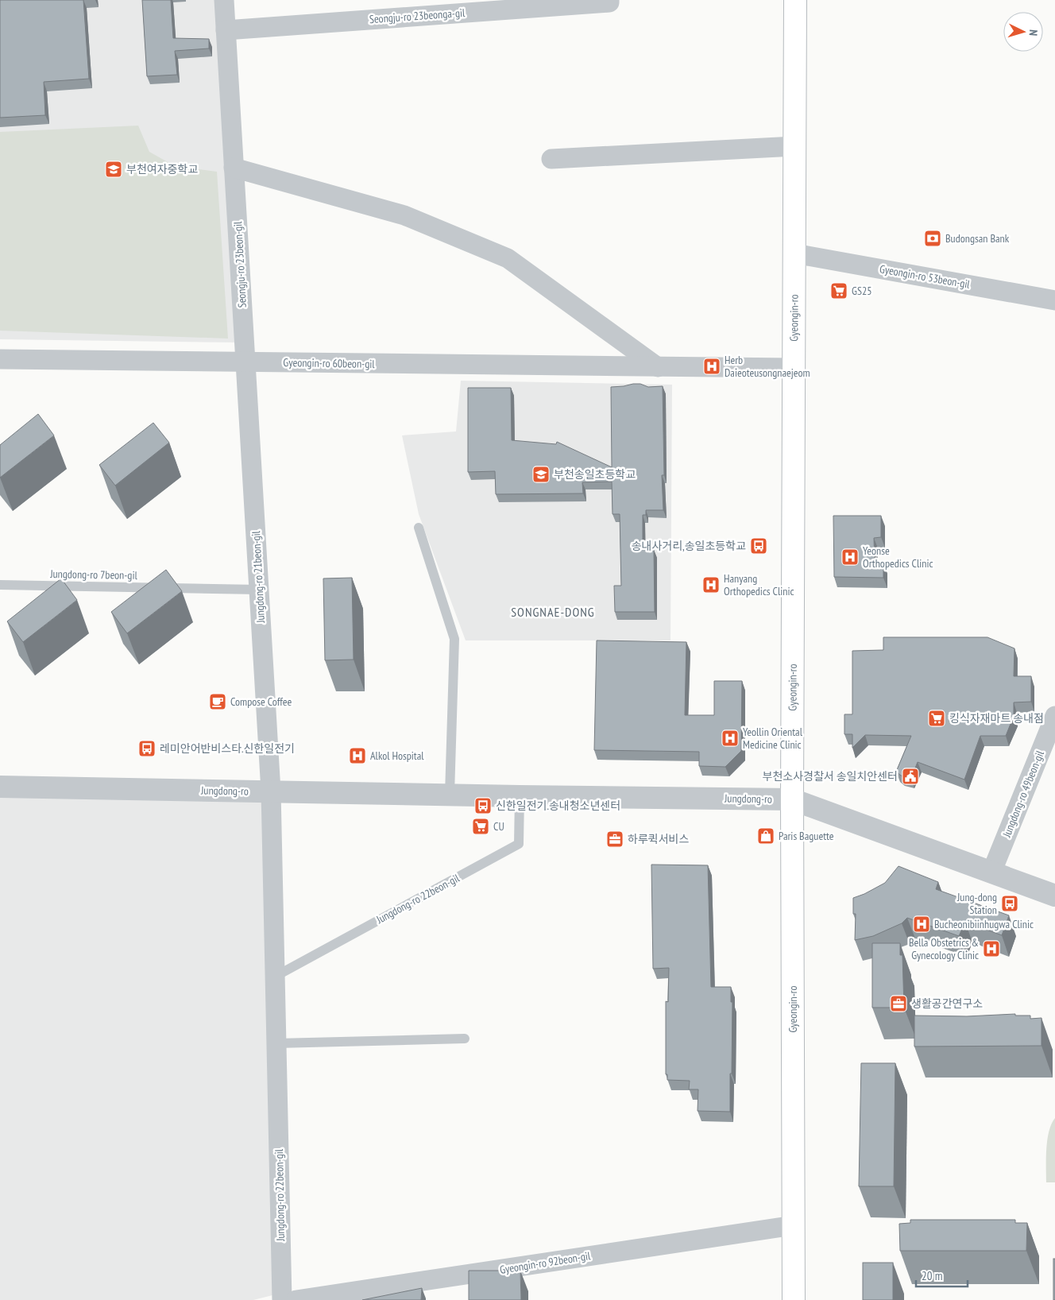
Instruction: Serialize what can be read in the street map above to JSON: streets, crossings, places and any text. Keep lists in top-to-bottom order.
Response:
{
  "streets": {
    "main road": ["Gyeongin-ro"],
    "street": [
      "Seongju-ro 23beonga-gil",
      "Seongju-ro 23beon-gil",
      "Gyeongin-ro 53beon-gil",
      "Gyeongin-ro 60beon-gil",
      "Jungdong-ro 21beon-gil",
      "Jungdong-ro",
      "Jungdong-ro 49beon-gil",
      "Jungdong-ro 22beon-gil",
      "Gyeongin-ro 92beon-gil"
    ],
    "lane": ["Jungdong-ro 7beon-gil"]
  },
  "crossings": [
    ["Seongju-ro 23beonga-gil", "Seongju-ro 23beon-gil"],
    ["Seongju-ro 23beon-gil", "Gyeongin-ro 60beon-gil"],
    ["Seongju-ro 23beon-gil", "Jungdong-ro 21beon-gil"],
    ["Gyeongin-ro 53beon-gil", "Gyeongin-ro"],
    ["Gyeongin-ro", "Gyeongin-ro 60beon-gil"],
    ["Gyeongin-ro", "Jungdong-ro"],
    ["Gyeongin-ro", "Gyeongin-ro 92beon-gil"],
    ["Gyeongin-ro 60beon-gil", "Jungdong-ro 21beon-gil"],
    ["Jungdong-ro 7beon-gil", "Jungdong-ro 21beon-gil"],
    ["Jungdong-ro 21beon-gil", "Jungdong-ro"],
    ["Jungdong-ro 21beon-gil", "Jungdong-ro 22beon-gil"],
    ["Jungdong-ro", "Jungdong-ro 49beon-gil"],
    ["Jungdong-ro", "Jungdong-ro 22beon-gil"]
  ],
  "districts": ["SONGNAE-DONG"],
  "places": {
    "school or university": ["부천여자중학교", "부천송일초등학교"],
    "bank": ["Budongsan Bank"],
    "supermarket": ["GS25", "킹식자재마트 송내점", "CU"],
    "hospital": [
      "Herb Daieoteusongnaejeom",
      "Yeonse Orthopedics Clinic",
      "Hanyang Orthopedics Clinic",
      "Yeollin Oriental Medicine Clinic",
      "Alkol Hospital",
      "Bucheonibiinhugwa Clinic",
      "Bella Obstetrics & Gynecology Clinic"
    ],
    "bus stop": [
      "송내사거리,송일초등학교",
      "레미안어반비스타.신한일전기",
      "신한일전기.송내청소년센터",
      "Jung-dong Station"
    ],
    "cafe": ["Compose Coffee"],
    "public building": ["부천소사경찰서 송일치안센터"],
    "shop": ["Paris Baguette"],
    "office": ["하루퀵서비스", "생활공간연구소"]
  },
  "scale_bar": "20 m",
  "north": "right"
}
